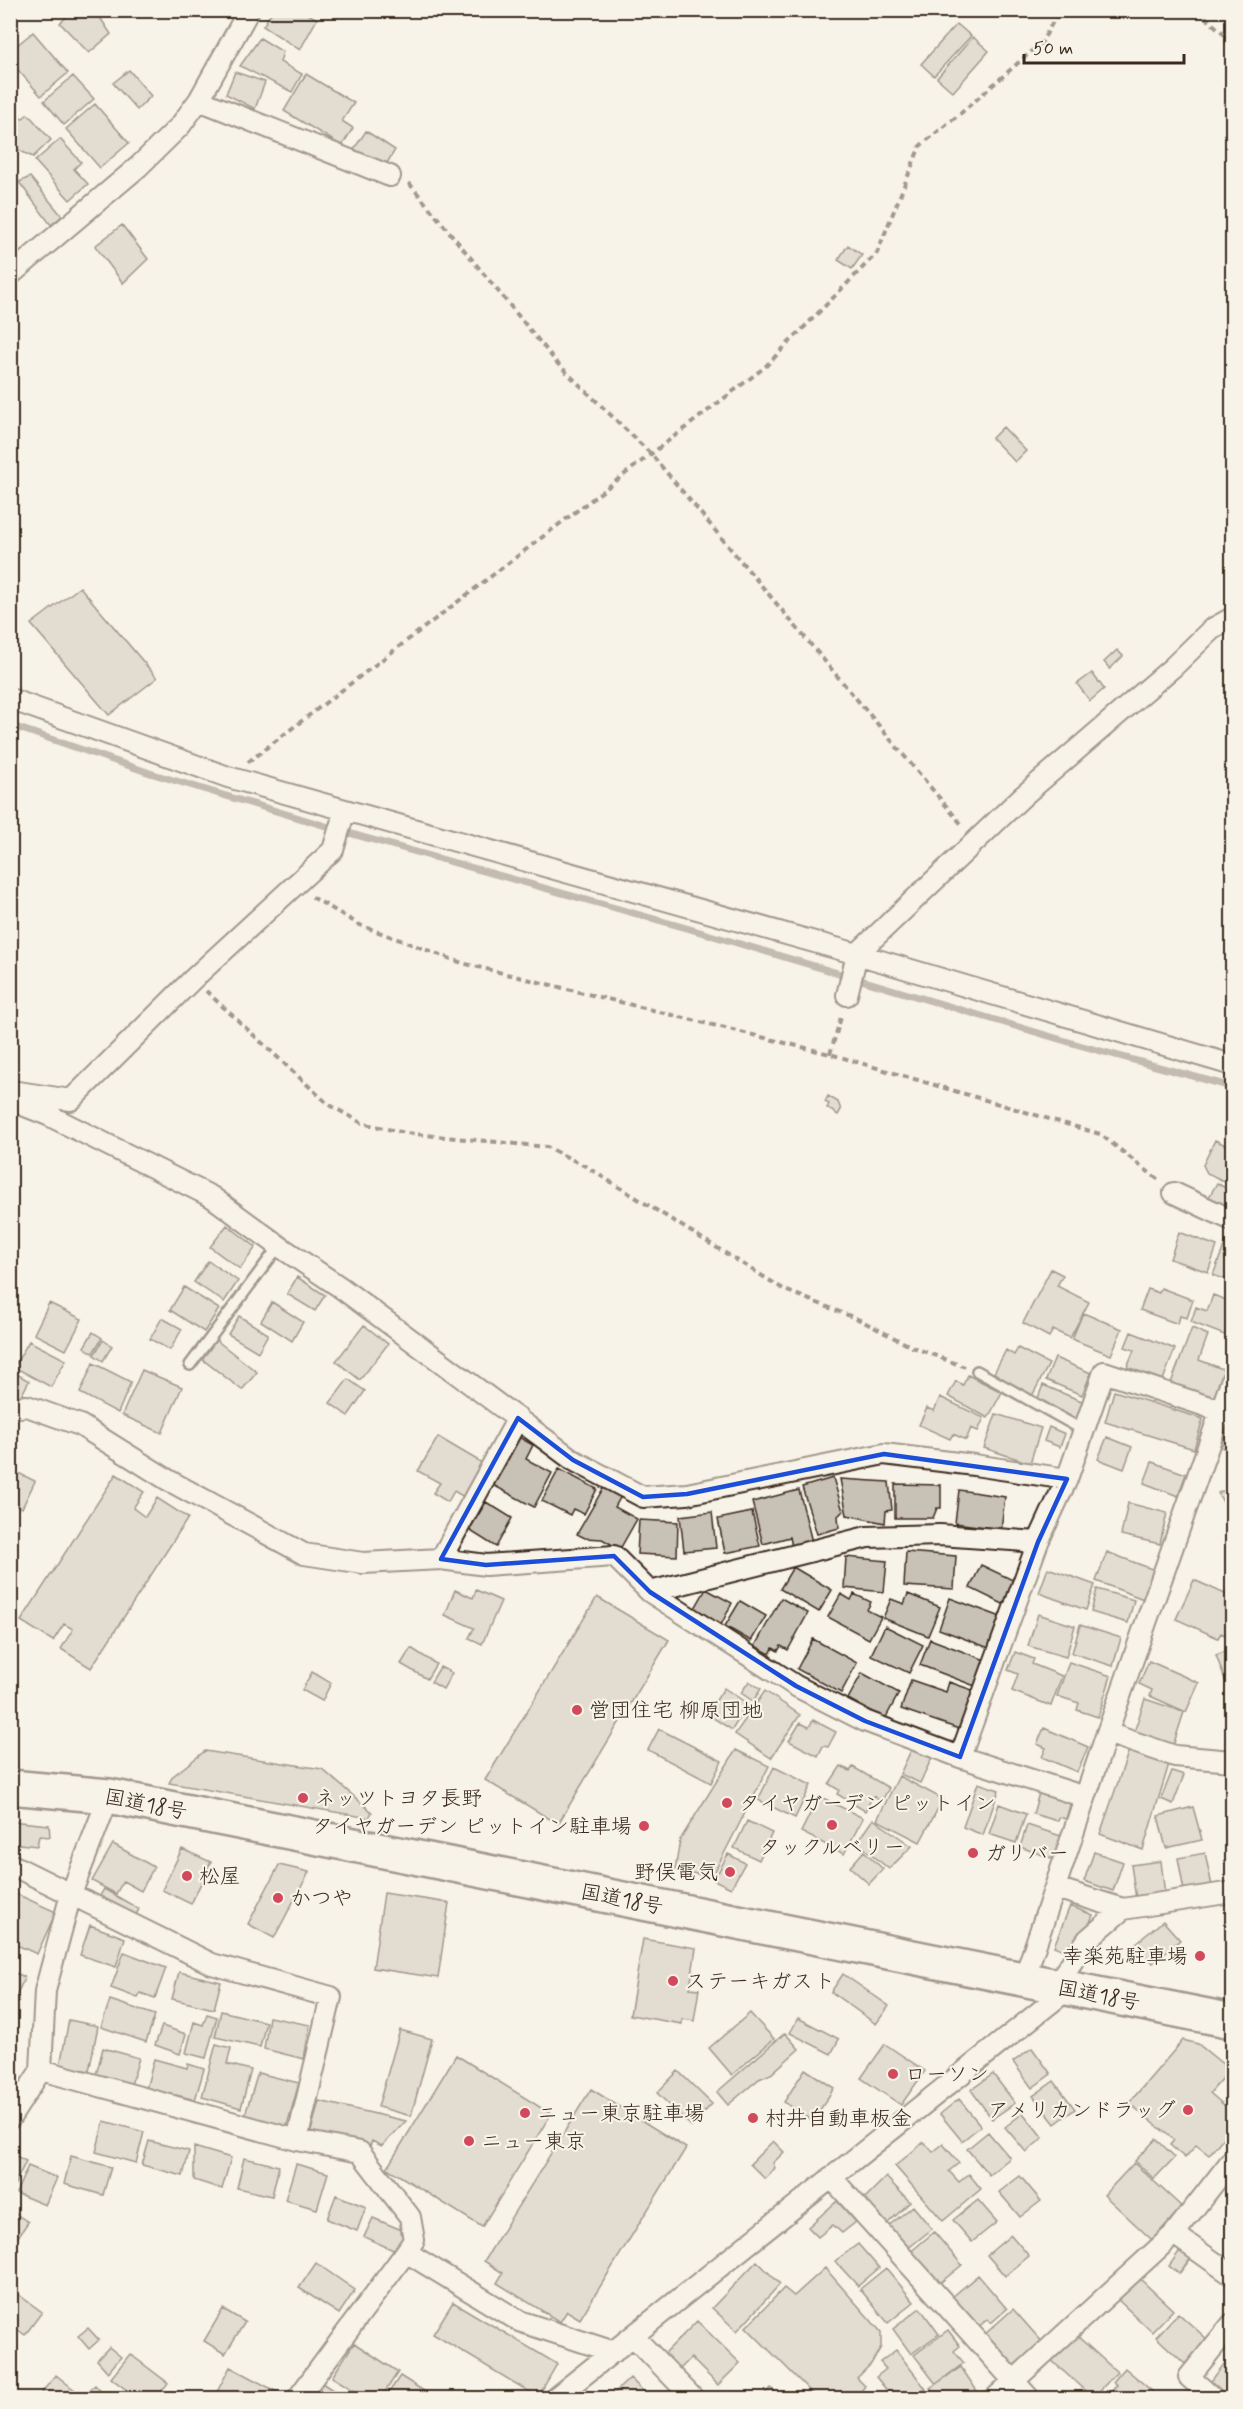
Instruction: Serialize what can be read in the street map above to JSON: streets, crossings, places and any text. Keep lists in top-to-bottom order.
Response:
{
  "streets": {
    "highway": ["国道18号"]
  },
  "places": [
    "営団住宅 柳原団地",
    "ネッツトヨタ長野",
    "タイヤガーデン ピットイン",
    "タックルベリー",
    "タイヤガーデン ピットイン駐車場",
    "ガリバー",
    "野俣電気",
    "松屋",
    "かつや",
    "幸楽苑駐車場",
    "ステーキガスト",
    "ローソン",
    "アメリカンドラッグ",
    "ニュー東京駐車場",
    "村井自動車板金",
    "ニュー東京"
  ],
  "scale_bar": "50 m"
}
